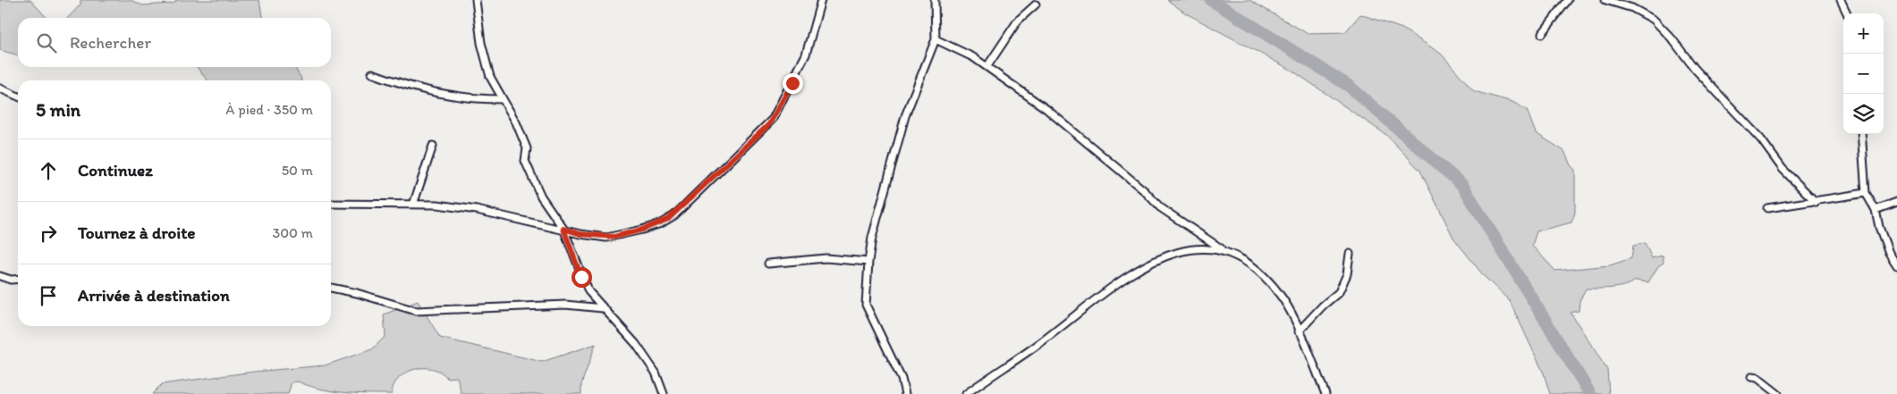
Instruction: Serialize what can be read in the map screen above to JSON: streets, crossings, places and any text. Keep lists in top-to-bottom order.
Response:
{
  "page": {
    "map_buttons": ["+", "−"],
    "search": "Rechercher",
    "heading": ["5 min", "À pied · 350 m"],
    "list": [
      ["Continuez", "50 m"],
      ["Tournez à droite", "300 m"],
      "Arrivée à destination"
    ]
  }
}
